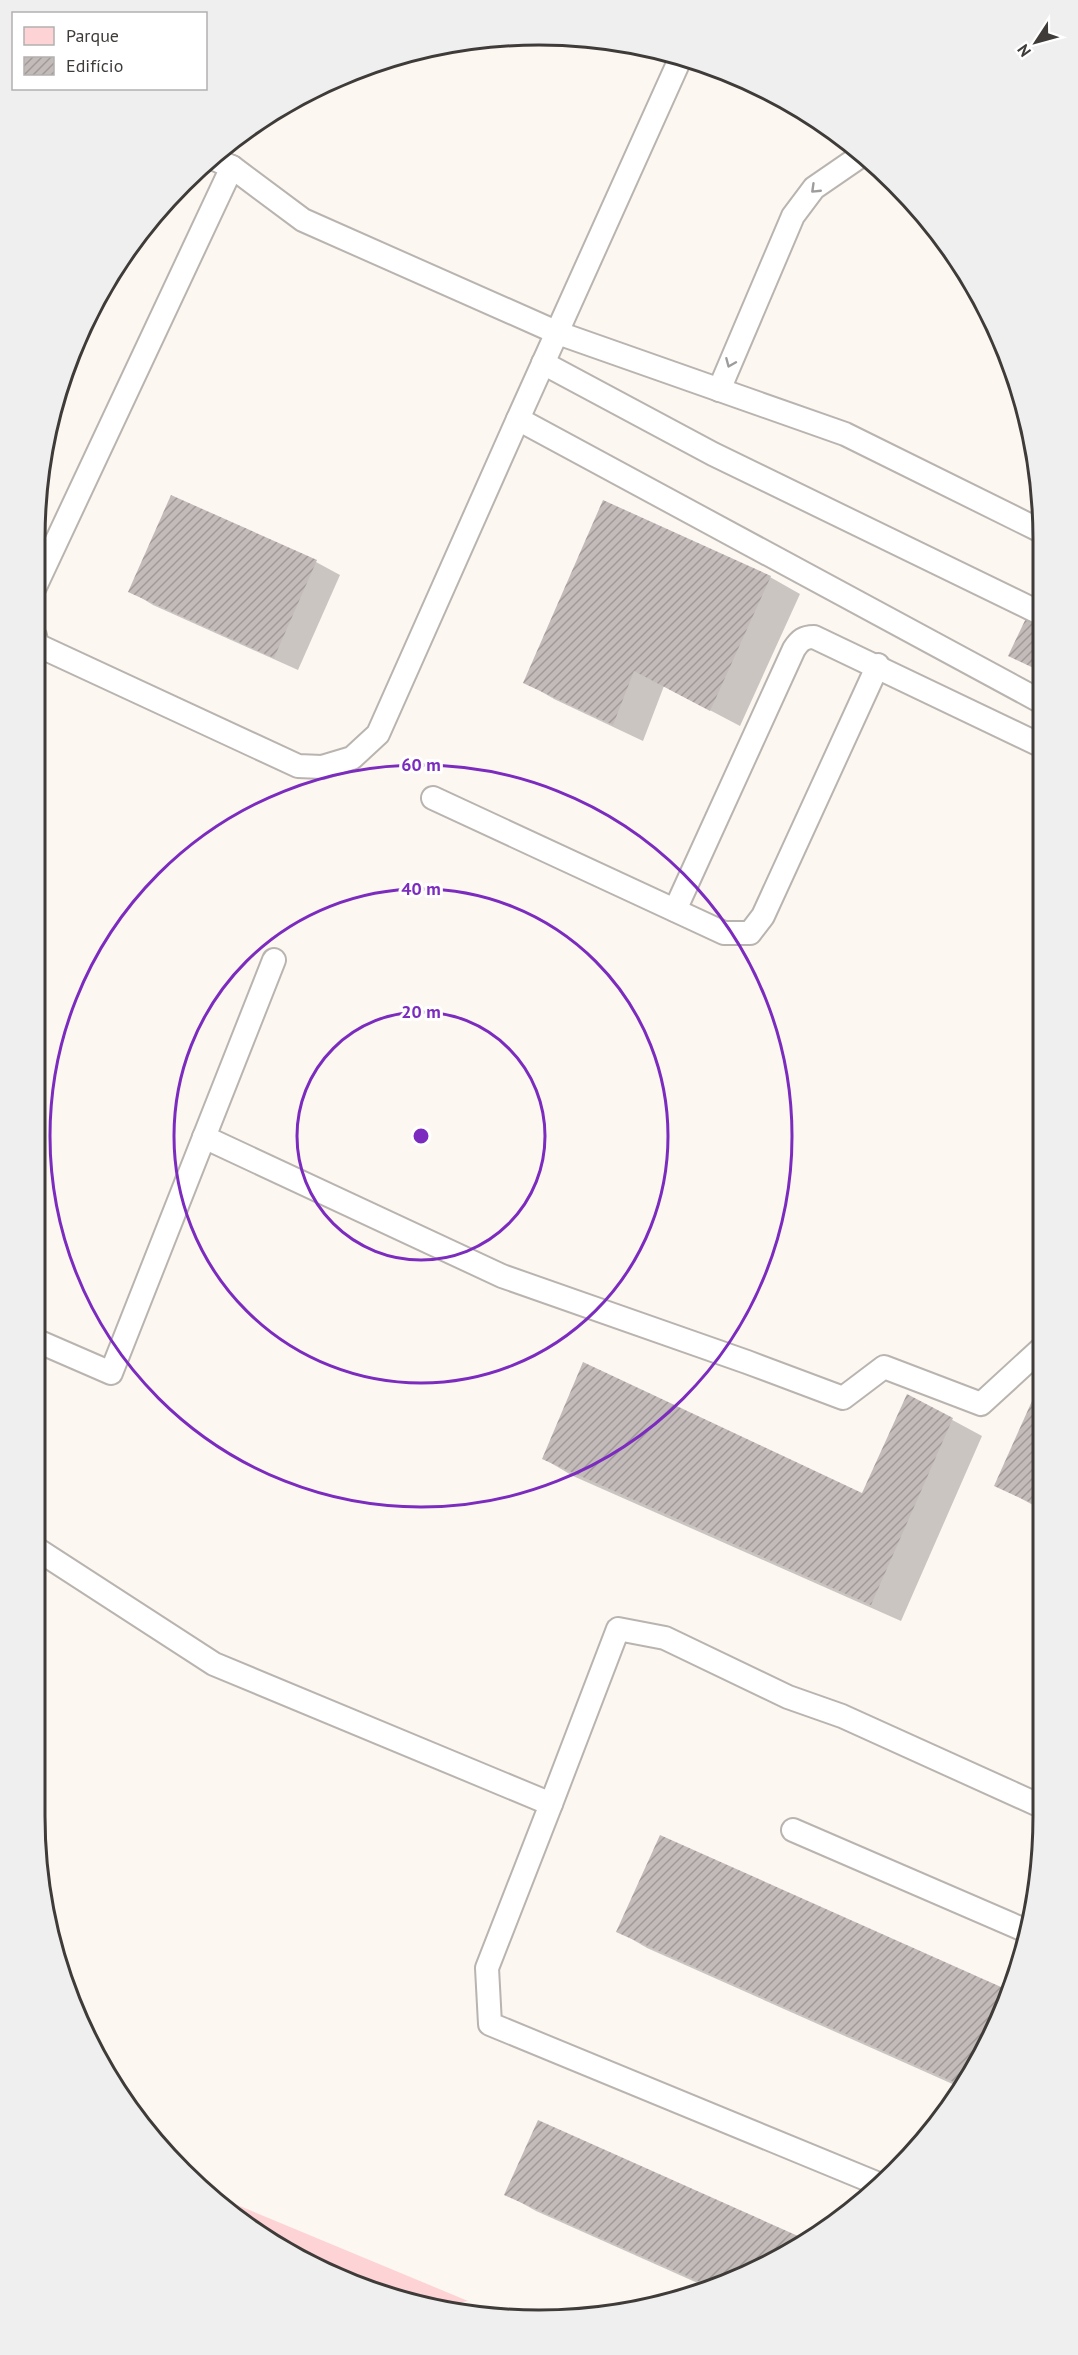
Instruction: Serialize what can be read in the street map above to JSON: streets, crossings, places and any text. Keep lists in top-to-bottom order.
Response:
{
  "legend": ["Parque", "Edifício"],
  "north": "bottom left",
  "rings": ["60 m", "40 m", "20 m"]
}
